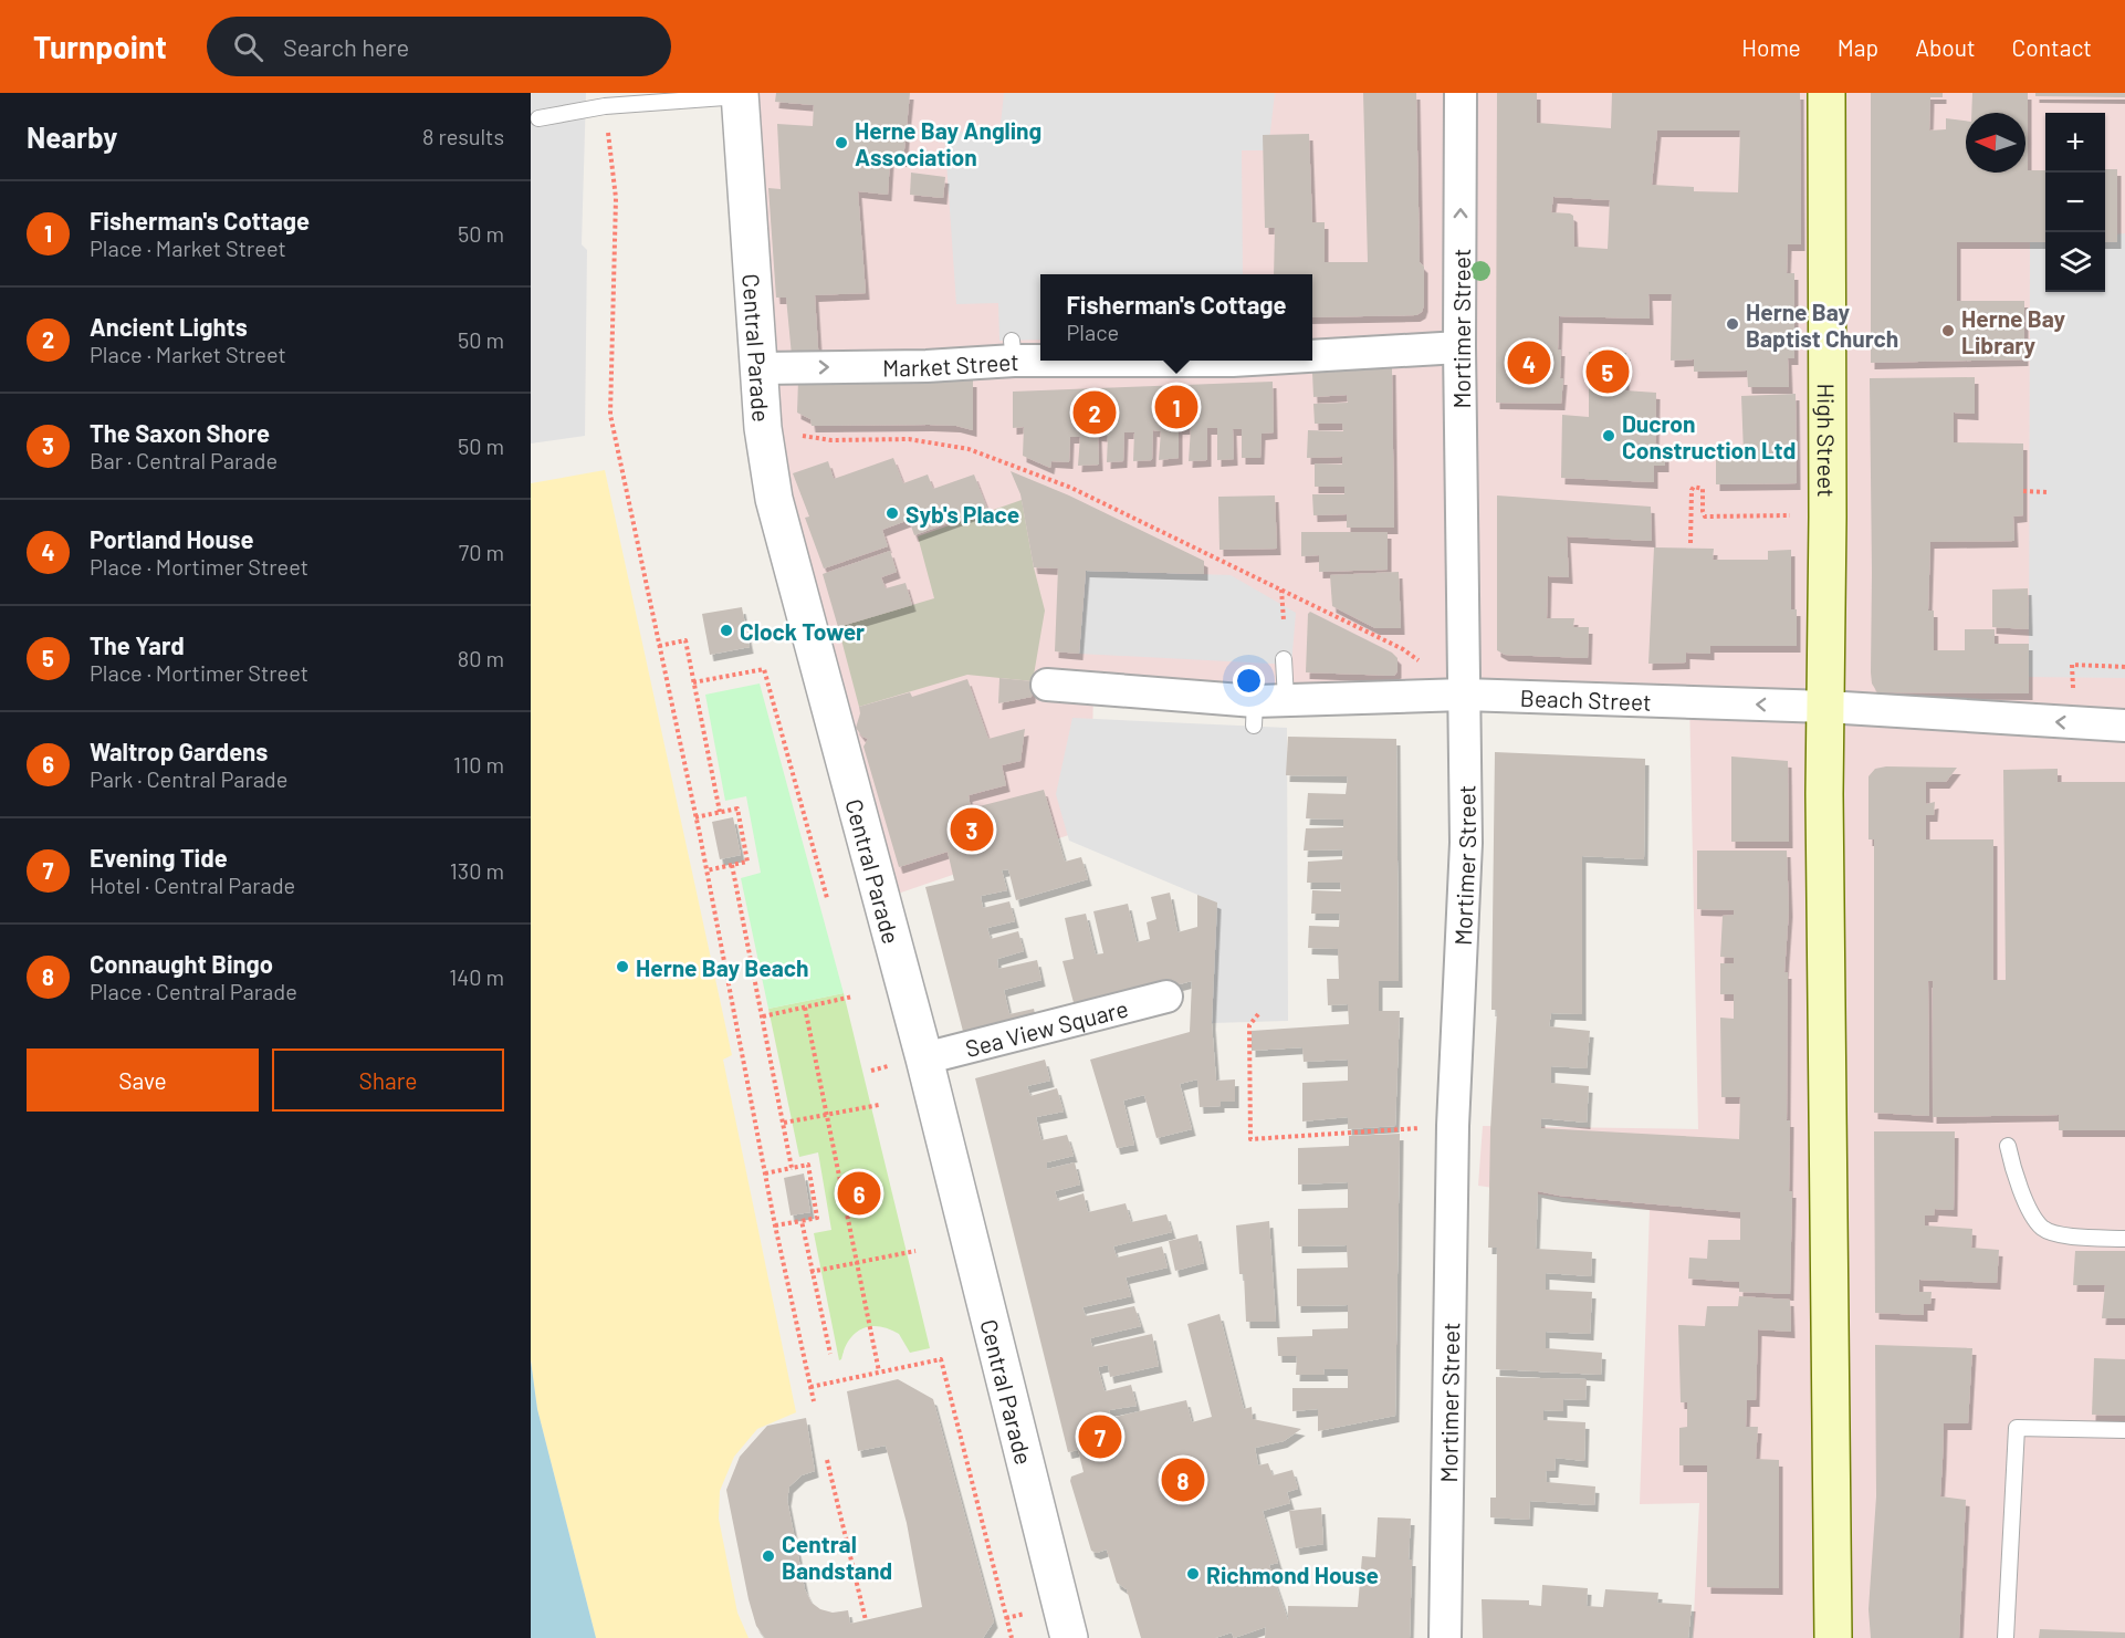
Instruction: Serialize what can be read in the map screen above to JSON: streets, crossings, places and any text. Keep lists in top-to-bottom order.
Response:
{
  "streets": {
    "main road": ["High Street"],
    "street": [
      "Mortimer Street",
      "Central Parade",
      "Market Street",
      "Beach Street",
      "Sea View Square"
    ]
  },
  "crossings": [
    ["Mortimer Street", "Market Street"],
    ["Mortimer Street", "Beach Street"],
    ["Central Parade", "Market Street"],
    ["Central Parade", "Sea View Square"],
    ["High Street", "Beach Street"]
  ],
  "one_way": ["Market Street", "Beach Street"],
  "places": [
    "Herne Bay Angling Association",
    "Herne Bay Baptist Church",
    "Herne Bay Library",
    "Ducron Construction Ltd",
    "Syb's Place",
    "Clock Tower",
    "Herne Bay Beach",
    "Central Bandstand",
    "Richmond House"
  ],
  "north": "left",
  "page": {
    "header": "Turnpoint",
    "search": "Search here",
    "nav": [
      "Home",
      "Map",
      "About",
      "Contact"
    ],
    "heading": ["Nearby", "8 results"],
    "map_buttons": ["+", "−"],
    "list": [
      {
        "mark": "1",
        "name": "Fisherman's Cottage",
        "note": "Place · Market Street",
        "value": "50 m"
      },
      {
        "mark": "2",
        "name": "Ancient Lights",
        "note": "Place · Market Street",
        "value": "50 m"
      },
      {
        "mark": "3",
        "name": "The Saxon Shore",
        "note": "Bar · Central Parade",
        "value": "50 m"
      },
      {
        "mark": "4",
        "name": "Portland House",
        "note": "Place · Mortimer Street",
        "value": "70 m"
      },
      {
        "mark": "5",
        "name": "The Yard",
        "note": "Place · Mortimer Street",
        "value": "80 m"
      },
      {
        "mark": "6",
        "name": "Waltrop Gardens",
        "note": "Park · Central Parade",
        "value": "110 m"
      },
      {
        "mark": "7",
        "name": "Evening Tide",
        "note": "Hotel · Central Parade",
        "value": "130 m"
      },
      {
        "mark": "8",
        "name": "Connaught Bingo",
        "note": "Place · Central Parade",
        "value": "140 m"
      }
    ],
    "popup": ["Fisherman's Cottage", "Place"],
    "pins": [
      "4",
      "5",
      "1",
      "2",
      "3",
      "6",
      "7",
      "8"
    ],
    "buttons": ["Save", "Share"]
  }
}
